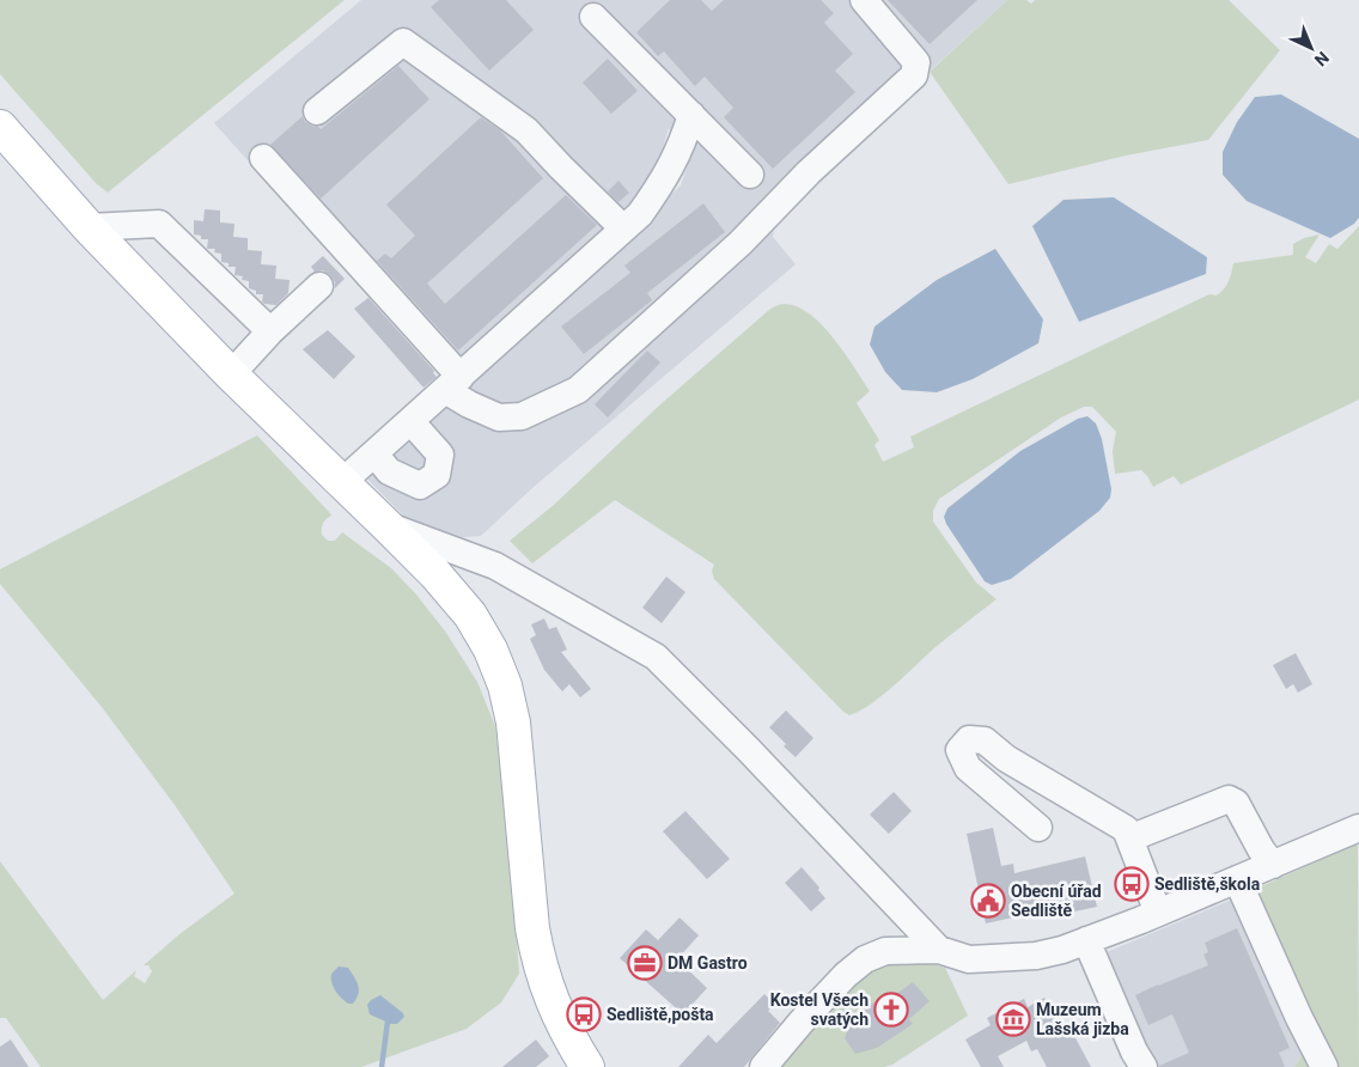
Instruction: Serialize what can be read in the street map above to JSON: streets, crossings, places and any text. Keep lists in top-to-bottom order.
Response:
{
  "places": {
    "bus stop": ["Sedliště,škola", "Sedliště,pošta"],
    "public building": ["Obecní úřad Sedliště"],
    "office": ["DM Gastro"],
    "church": ["Kostel Všech svatých"],
    "museum": ["Muzeum Lašská jizba"]
  },
  "north": "bottom right"
}
